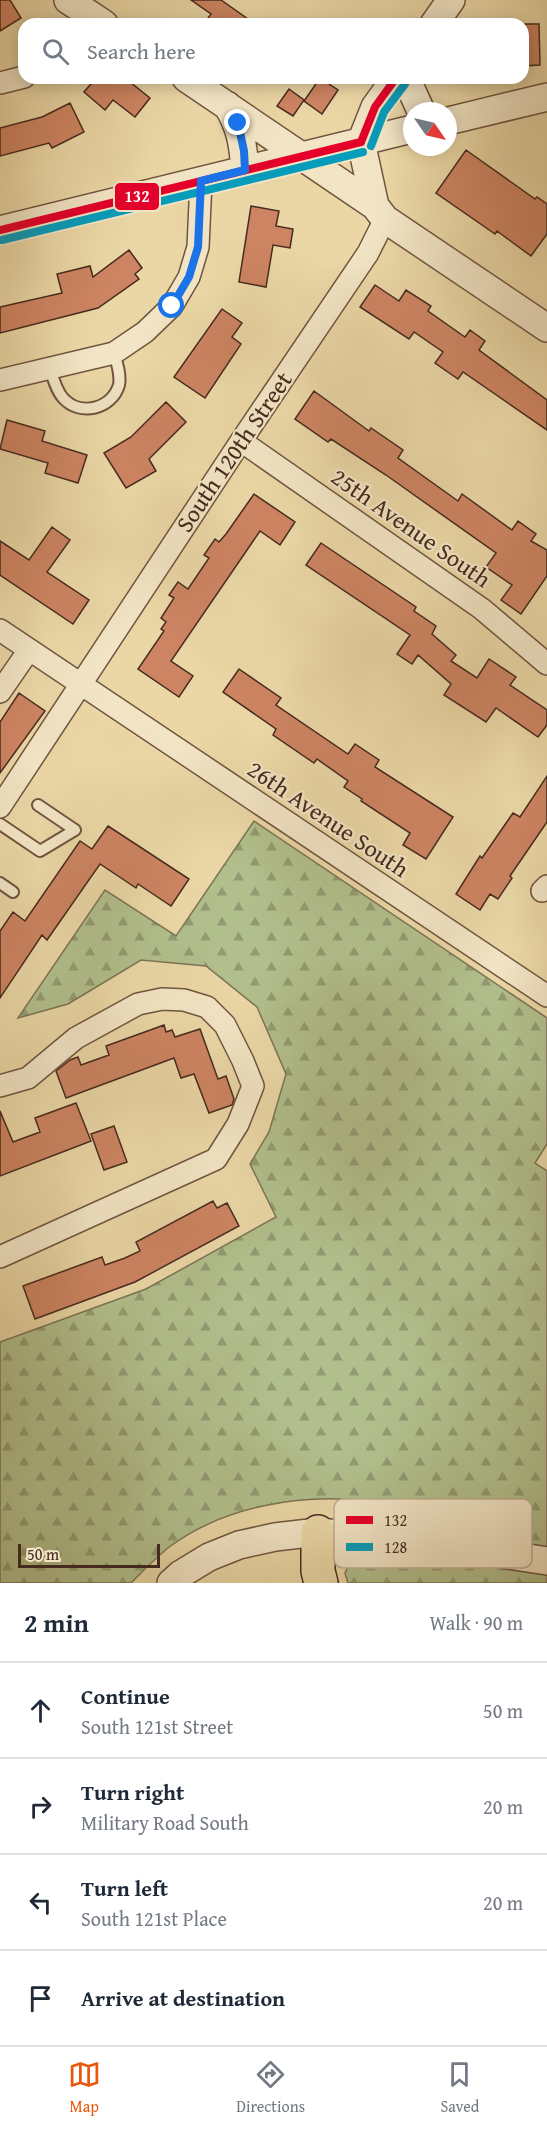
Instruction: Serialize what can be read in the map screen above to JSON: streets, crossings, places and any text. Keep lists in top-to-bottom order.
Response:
{
  "streets": {
    "street": ["South 120th Street", "25th Avenue South", "26th Avenue South"]
  },
  "crossings": [
    ["South 120th Street", "25th Avenue South"],
    ["South 120th Street", "26th Avenue South"]
  ],
  "lines": ["transit line 132", "transit line 128"],
  "legend": ["132", "128"],
  "scale_bar": "50 m",
  "north": "bottom right",
  "page": {
    "search": "Search here",
    "scale": "50 m",
    "heading": ["2 min", "Walk · 90 m"],
    "list": [
      ["Continue", "South 121st Street", "50 m"],
      ["Turn right", "Military Road South", "20 m"],
      ["Turn left", "South 121st Place", "20 m"],
      "Arrive at destination"
    ],
    "nav": ["Map", "Directions", "Saved"]
  }
}
